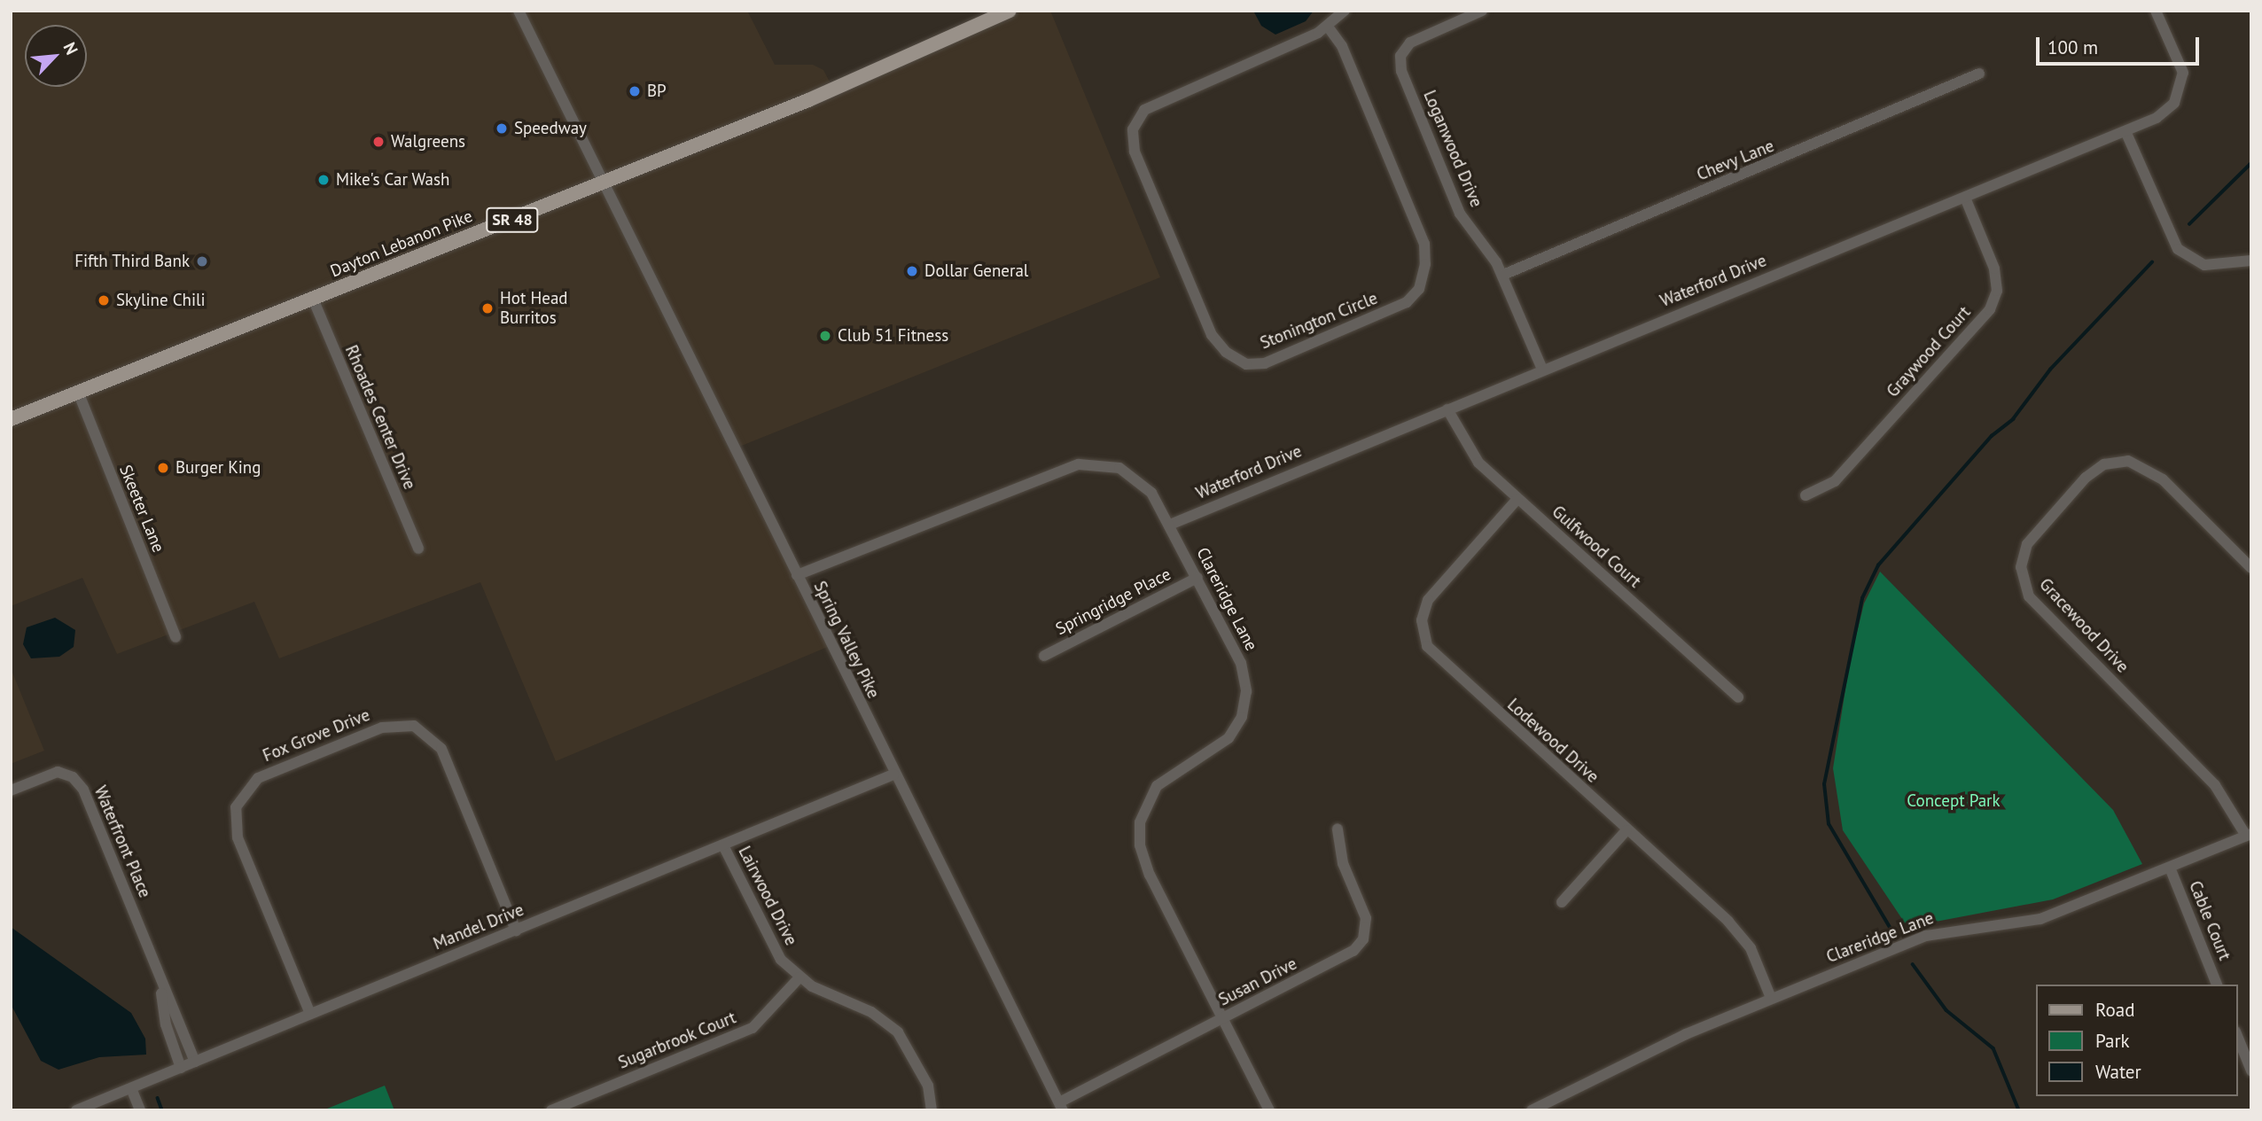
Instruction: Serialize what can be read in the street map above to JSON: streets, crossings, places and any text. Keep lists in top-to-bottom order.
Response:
{
  "streets": {
    "main road": ["SR 48", "Dayton Lebanon Pike"],
    "street": [
      "Loganwood Drive",
      "Chevy Lane",
      "Waterford Drive",
      "Stonington Circle",
      "Graywood Court",
      "Rhoades Center Drive",
      "Skeeter Lane",
      "Gulfwood Court",
      "Clareridge Lane",
      "Springridge Place",
      "Gracewood Drive",
      "Spring Valley Pike",
      "Fox Grove Drive",
      "Lodewood Drive",
      "Waterfront Place",
      "Lairwood Drive",
      "Cable Court",
      "Mandel Drive",
      "Susan Drive",
      "Sugarbrook Court"
    ]
  },
  "crossings": [
    ["Loganwood Drive", "Chevy Lane"],
    ["Loganwood Drive", "Waterford Drive"],
    ["Dayton Lebanon Pike", "Rhoades Center Drive"],
    ["Dayton Lebanon Pike", "Skeeter Lane"],
    ["Dayton Lebanon Pike", "Spring Valley Pike"],
    ["Waterford Drive", "Graywood Court"],
    ["Waterford Drive", "Gulfwood Court"],
    ["Waterford Drive", "Clareridge Lane"],
    ["Gulfwood Court", "Lodewood Drive"],
    ["Clareridge Lane", "Springridge Place"],
    ["Clareridge Lane", "Gracewood Drive"],
    ["Clareridge Lane", "Spring Valley Pike"],
    ["Clareridge Lane", "Lodewood Drive"],
    ["Clareridge Lane", "Cable Court"],
    ["Clareridge Lane", "Susan Drive"],
    ["Spring Valley Pike", "Mandel Drive"],
    ["Spring Valley Pike", "Susan Drive"],
    ["Fox Grove Drive", "Mandel Drive"],
    ["Waterfront Place", "Mandel Drive"],
    ["Lairwood Drive", "Mandel Drive"],
    ["Lairwood Drive", "Sugarbrook Court"]
  ],
  "parks": ["Concept Park"],
  "places": [
    "BP",
    "Speedway",
    "Walgreens",
    "Mike's Car Wash",
    "Fifth Third Bank",
    "Dollar General",
    "Skyline Chili",
    "Hot Head Burritos",
    "Club 51 Fitness",
    "Burger King"
  ],
  "legend": ["Road", "Park", "Water"],
  "scale_bar": "100 m",
  "north": "top right"
}
